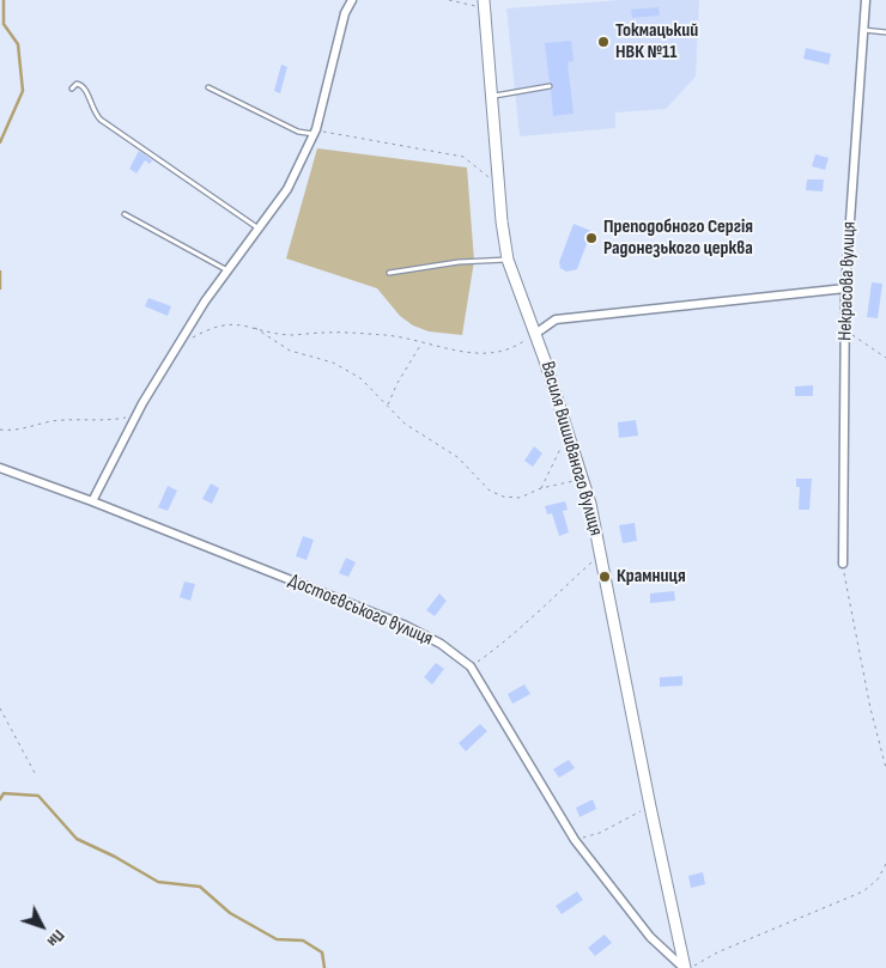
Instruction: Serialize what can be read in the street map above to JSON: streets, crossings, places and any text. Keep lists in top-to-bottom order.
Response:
{
  "streets": {
    "street": ["Некрасова вулиця", "Василя Вишиваного вулиця", "Достоєвського вулиця"]
  },
  "crossings": [
    ["Василя Вишиваного вулиця", "Достоєвського вулиця"]
  ],
  "places": ["Токмацький НВК №11", "Преподобного Сергія Радонезького церква", "Крамниця"],
  "north": "bottom right"
}
